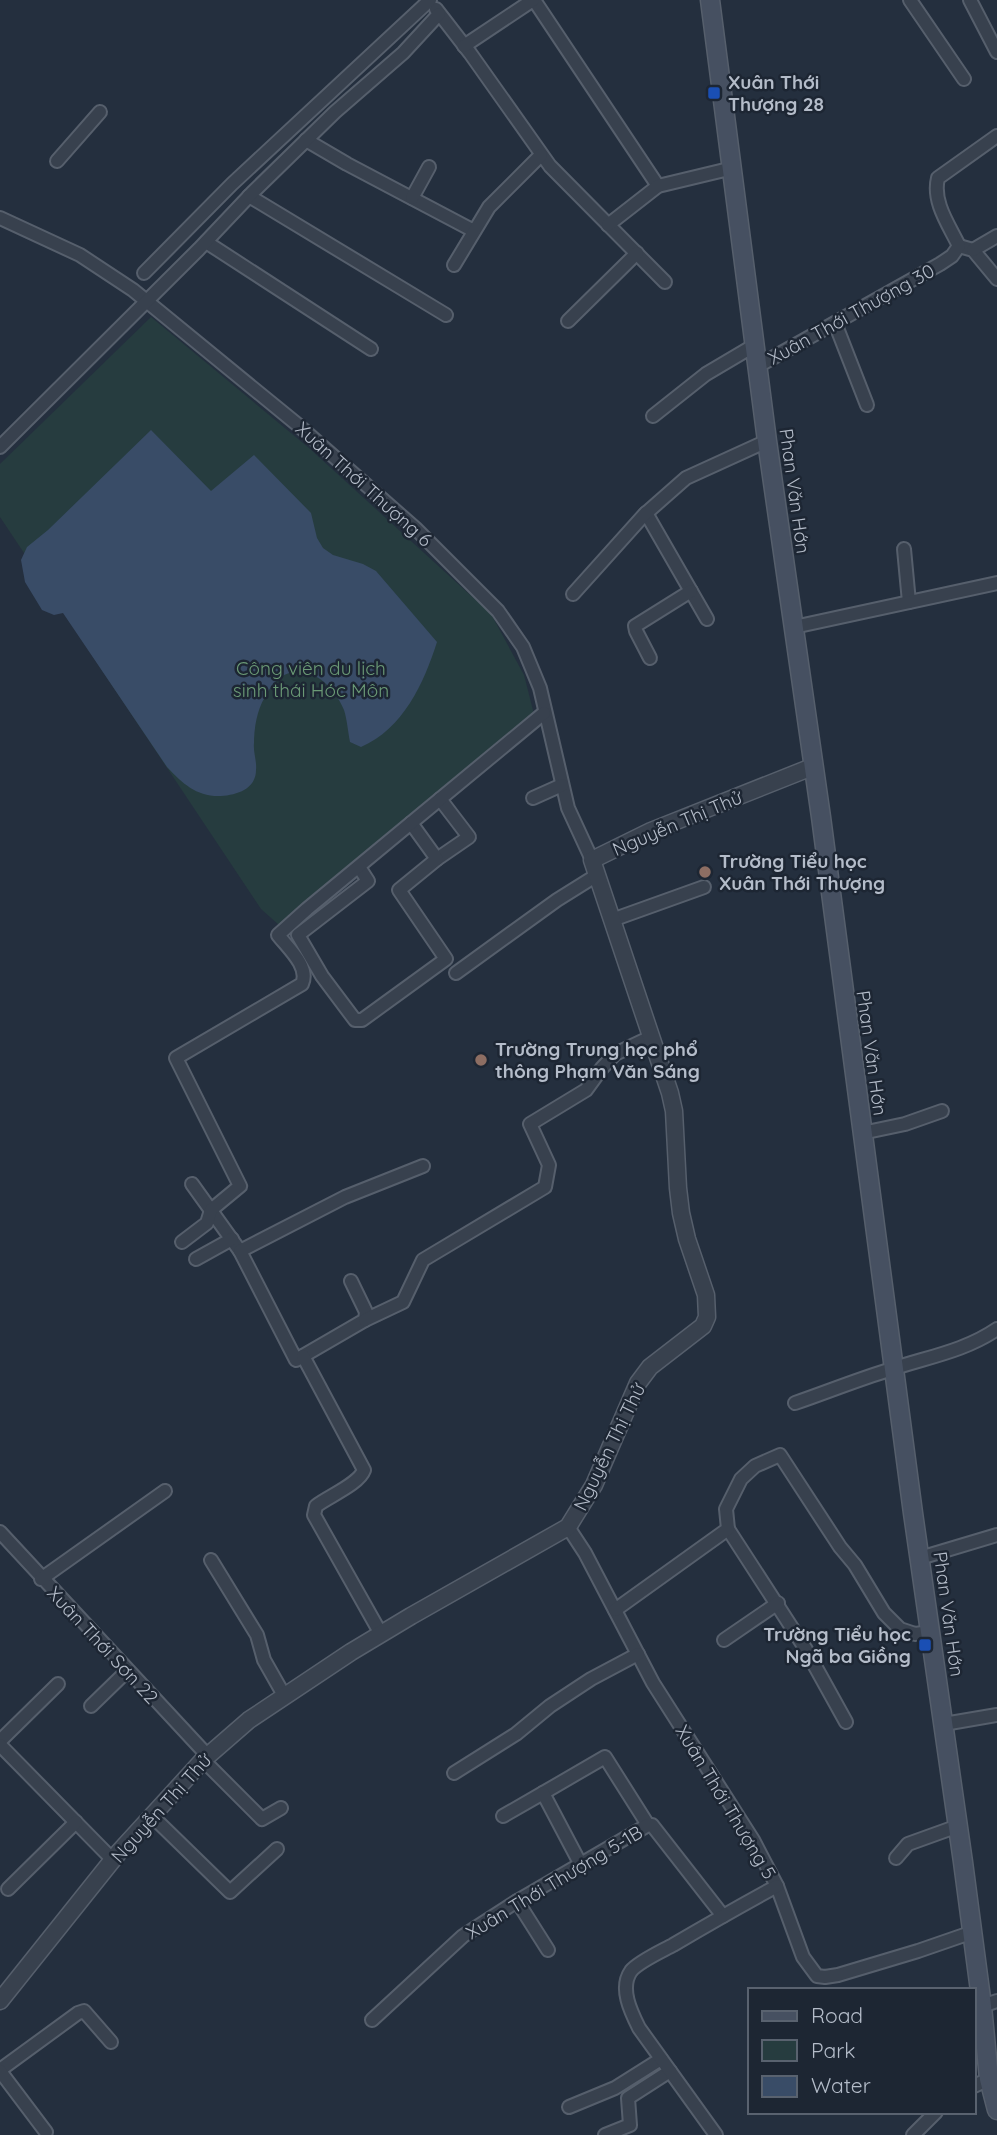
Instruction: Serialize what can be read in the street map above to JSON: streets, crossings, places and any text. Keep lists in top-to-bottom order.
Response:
{
  "streets": {
    "main road": ["Phan Văn Hớn"],
    "street": [
      "Xuân Thới Thượng 30",
      "Xuân Thới Thượng 6",
      "Nguyễn Thị Thử",
      "Xuân Thới Sơn 22",
      "Xuân Thới Thượng 5",
      "Xuân Thới Thượng 5-1B"
    ]
  },
  "crossings": [
    ["Xuân Thới Thượng 30", "Phan Văn Hớn"],
    ["Xuân Thới Thượng 6", "Nguyễn Thị Thử"],
    ["Phan Văn Hớn", "Nguyễn Thị Thử"],
    ["Phan Văn Hớn", "Xuân Thới Thượng 5"],
    ["Nguyễn Thị Thử", "Xuân Thới Sơn 22"],
    ["Nguyễn Thị Thử", "Xuân Thới Thượng 5"]
  ],
  "parks": ["Công viên du lịch sinh thái Hóc Môn"],
  "places": {
    "transit": ["Xuân Thới Thượng 28", "Trường Tiểu học Ngã ba Giồng"],
    "other": ["Trường Tiểu học Xuân Thới Thượng", "Trường Trung học phổ thông Phạm Văn Sáng"]
  },
  "legend": ["Road", "Park", "Water"]
}
